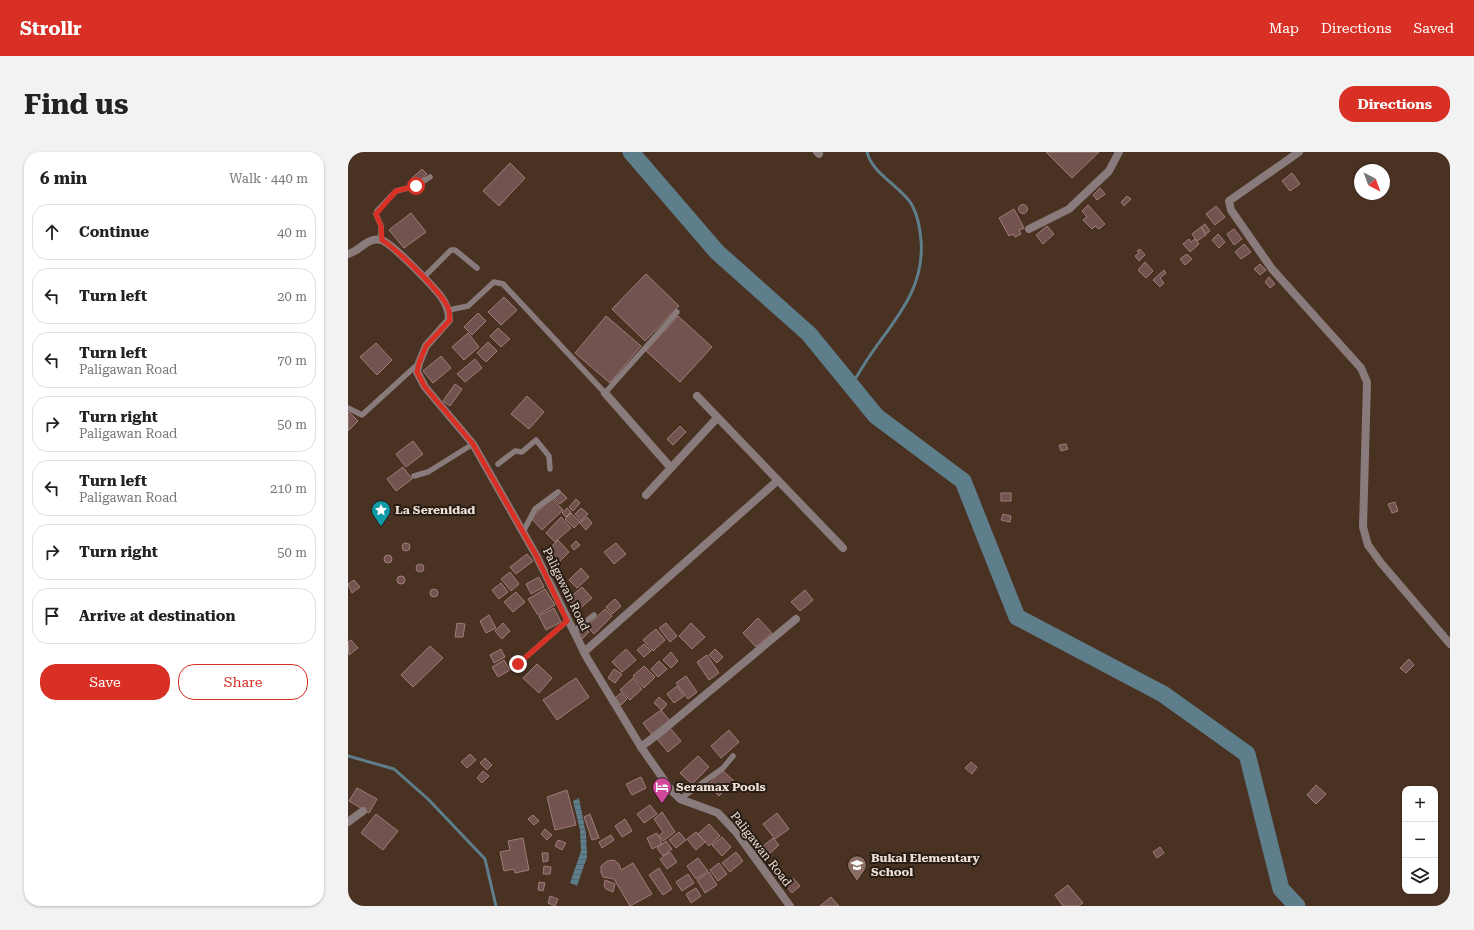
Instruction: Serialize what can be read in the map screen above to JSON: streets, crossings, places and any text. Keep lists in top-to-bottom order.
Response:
{
  "streets": {
    "street": ["Paligawan Road"]
  },
  "places": {
    "place": ["La Serenidad"],
    "hotel": ["Seramax Pools"],
    "school or university": ["Bukal Elementary School"]
  },
  "north": "bottom right",
  "page": {
    "header": "Strollr",
    "nav": ["Map", "Directions", "Saved"],
    "buttons": [
      "Directions",
      ["Save", "Share"]
    ],
    "title": "Find us",
    "heading": ["6 min", "Walk · 440 m"],
    "list": [
      ["Continue", "40 m"],
      ["Turn left", "20 m"],
      ["Turn left", "Paligawan Road", "70 m"],
      ["Turn right", "Paligawan Road", "50 m"],
      ["Turn left", "Paligawan Road", "210 m"],
      ["Turn right", "50 m"],
      "Arrive at destination"
    ],
    "map_buttons": ["+", "−"]
  }
}
